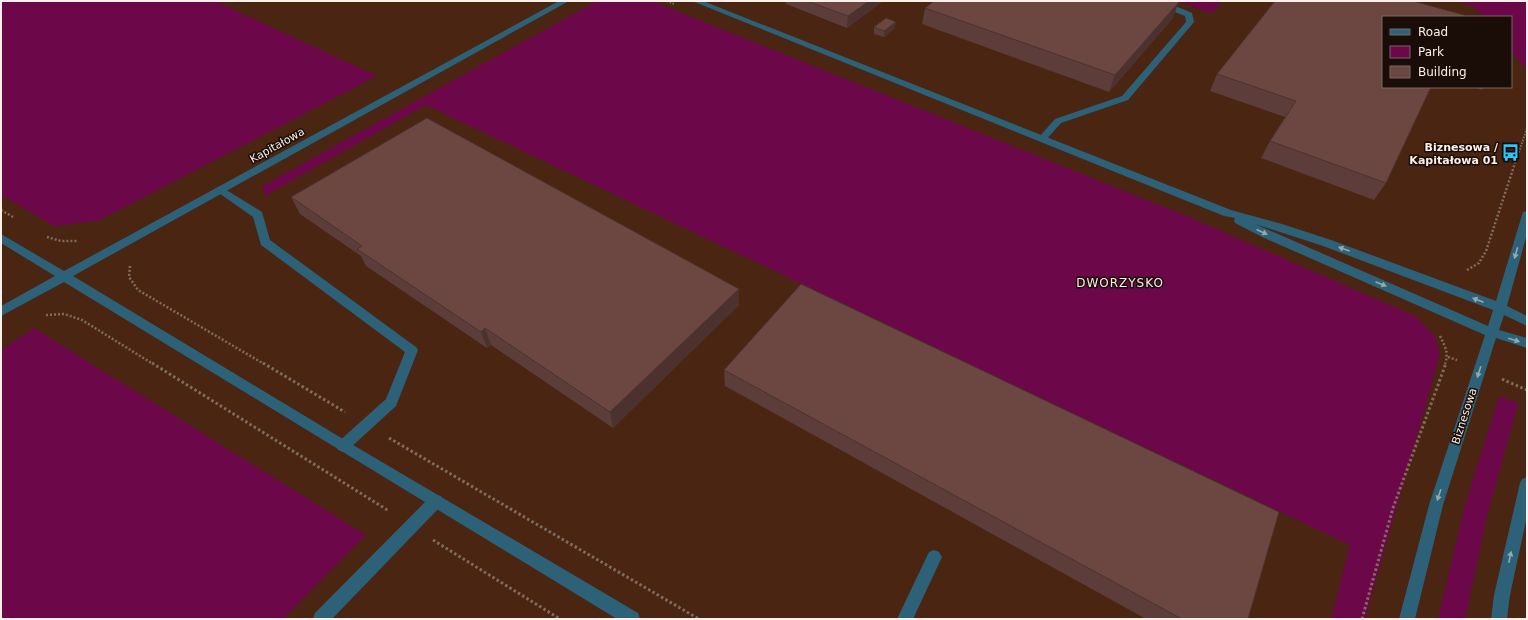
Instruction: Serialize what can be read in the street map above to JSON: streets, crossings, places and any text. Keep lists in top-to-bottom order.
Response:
{
  "streets": {
    "street": ["Kapitałowa", "Biznesowa"]
  },
  "districts": ["DWORZYSKO"],
  "places": {
    "bus stop": ["Biznesowa / Kapitałowa 01"]
  },
  "legend": ["Road", "Park", "Building"]
}
